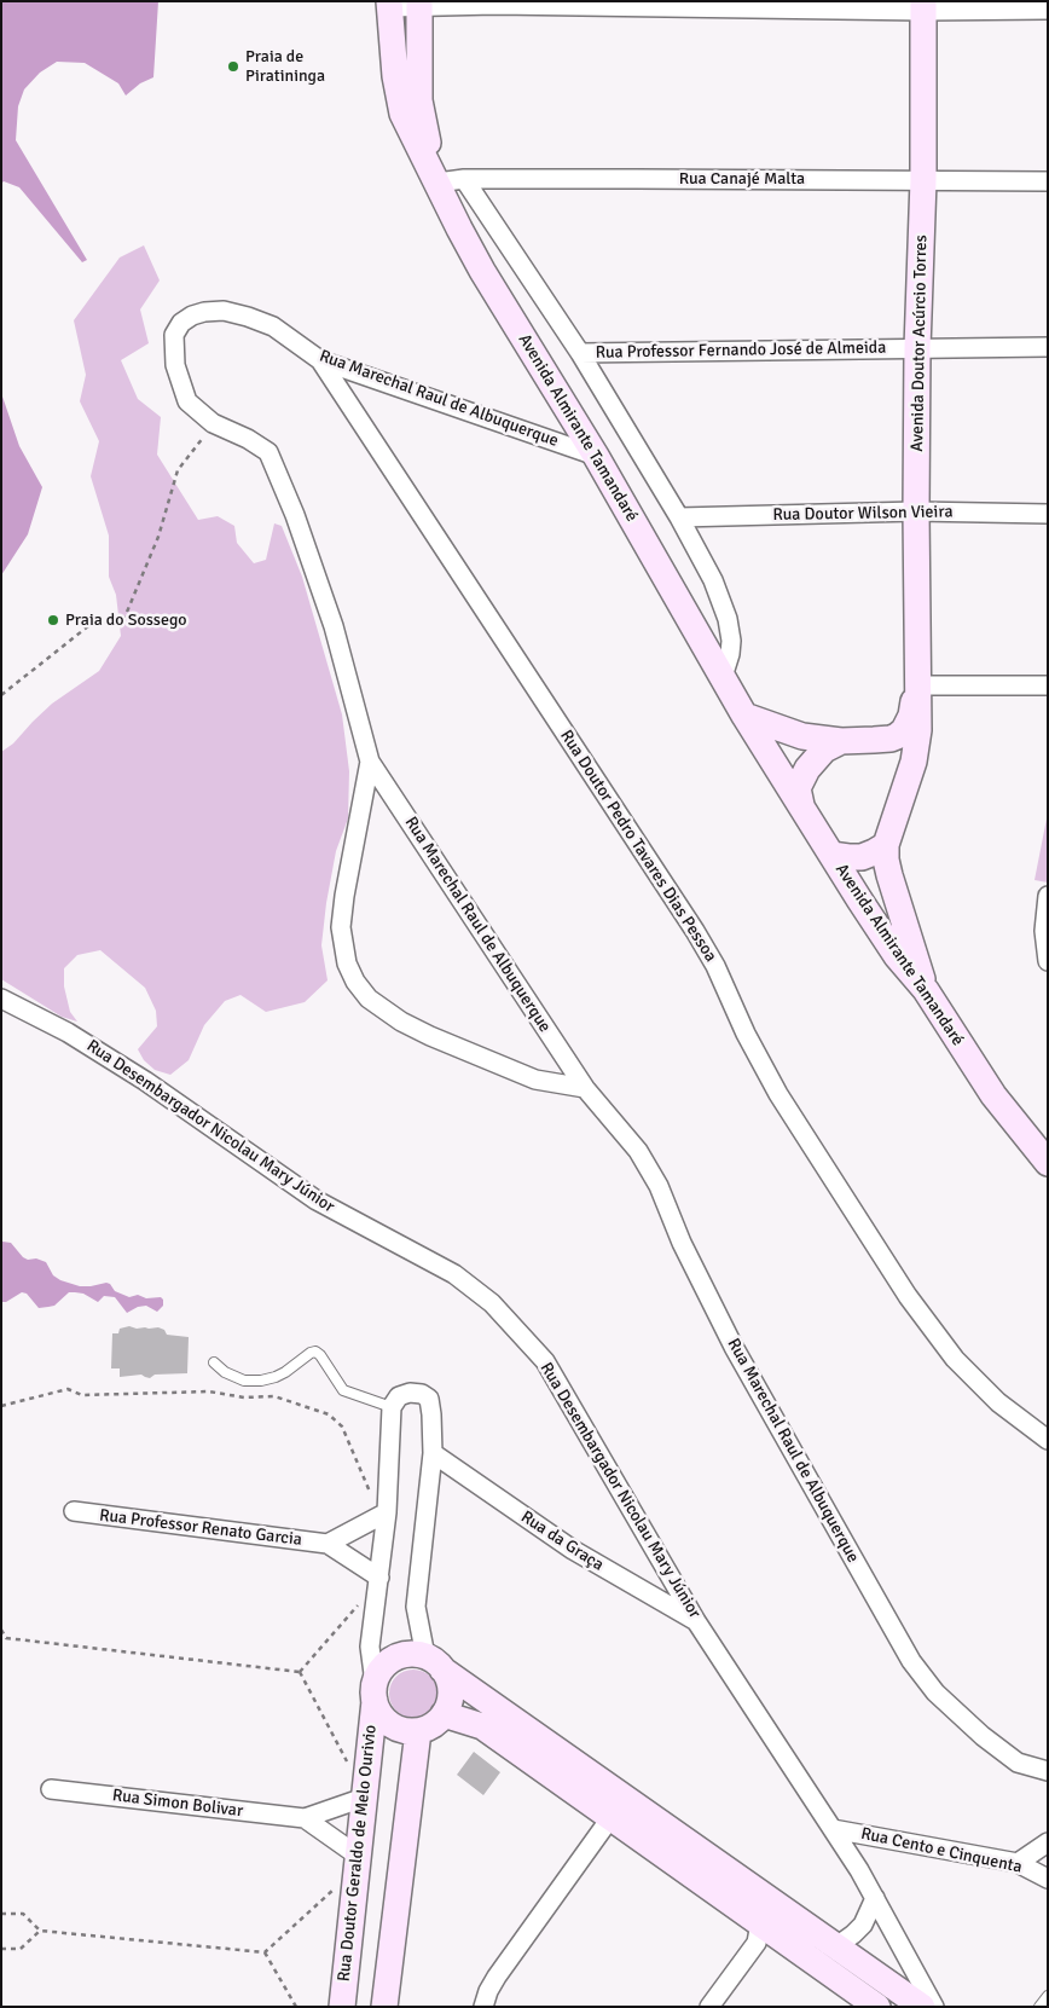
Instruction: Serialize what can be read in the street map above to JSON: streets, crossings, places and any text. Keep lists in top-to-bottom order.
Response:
{
  "streets": {
    "street": [
      "Rua Canajé Malta",
      "Avenida Doutor Acúrcio Torres",
      "Rua Professor Fernando José de Almeida",
      "Rua Marechal Raul de Albuquerque",
      "Avenida Almirante Tamandaré",
      "Rua Doutor Wilson Vieira",
      "Rua Doutor Pedro Tavares Dias Pessoa",
      "Rua Desembargador Nicolau Mary Júnior",
      "Rua Professor Renato Garcia",
      "Rua da Graça",
      "Rua Simon Bolivar",
      "Rua Cento e Cinquenta",
      "Rua Doutor Geraldo de Melo Ourivio"
    ]
  },
  "crossings": [
    ["Rua Canajé Malta", "Avenida Doutor Acúrcio Torres"],
    ["Rua Canajé Malta", "Avenida Almirante Tamandaré"],
    ["Avenida Doutor Acúrcio Torres", "Rua Professor Fernando José de Almeida"],
    ["Avenida Doutor Acúrcio Torres", "Avenida Almirante Tamandaré"],
    ["Avenida Doutor Acúrcio Torres", "Rua Doutor Wilson Vieira"],
    ["Rua Marechal Raul de Albuquerque", "Avenida Almirante Tamandaré"],
    ["Rua Marechal Raul de Albuquerque", "Rua Doutor Pedro Tavares Dias Pessoa"],
    ["Rua Desembargador Nicolau Mary Júnior", "Rua da Graça"],
    ["Rua Desembargador Nicolau Mary Júnior", "Rua Cento e Cinquenta"],
    ["Rua Professor Renato Garcia", "Rua Doutor Geraldo de Melo Ourivio"],
    ["Rua Simon Bolivar", "Rua Doutor Geraldo de Melo Ourivio"]
  ],
  "places": ["Praia de Piratininga", "Praia do Sossego"]
}
